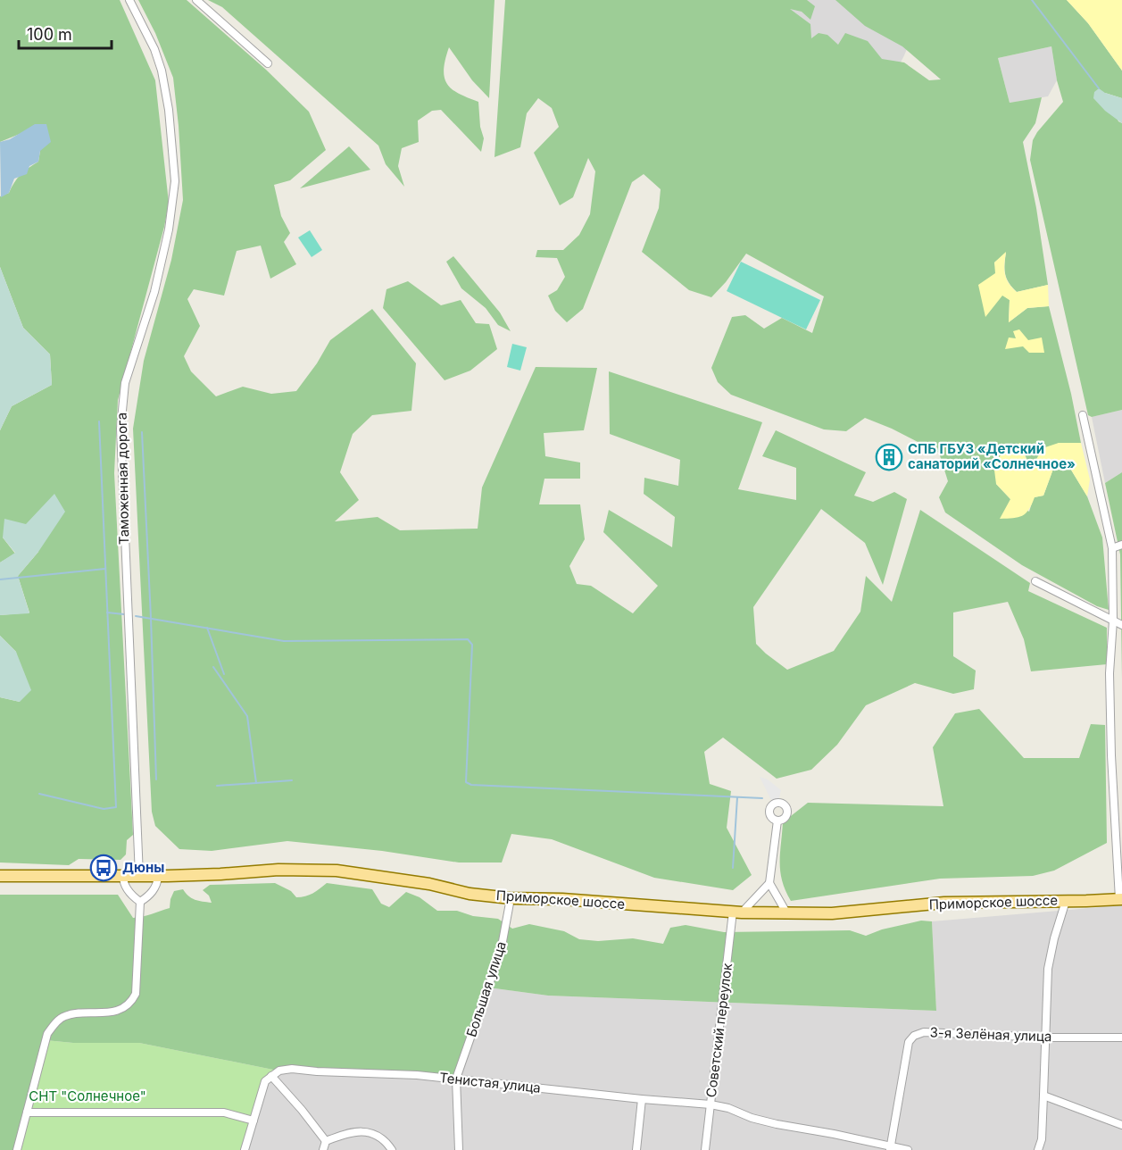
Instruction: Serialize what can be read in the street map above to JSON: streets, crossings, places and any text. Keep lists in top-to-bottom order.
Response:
{
  "streets": {
    "main road": ["Приморское шоссе"],
    "street": [
      "Таможенная дорога",
      "Большая улица",
      "Советский переулок",
      "3-я Зелёная улица",
      "Тенистая улица"
    ]
  },
  "crossings": [
    ["Таможенная дорога", "Приморское шоссе"],
    ["Приморское шоссе", "Большая улица"],
    ["Приморское шоссе", "Советский переулок"],
    ["Большая улица", "Тенистая улица"],
    ["Советский переулок", "Тенистая улица"],
    ["3-я Зелёная улица", "Тенистая улица"]
  ],
  "parks": ["СНТ \"Солнечное\""],
  "places": {
    "building": ["СПБ ГБУЗ «Детский санаторий «Солнечное»"],
    "bus stop": ["Дюны"]
  },
  "scale_bar": "100 m"
}
